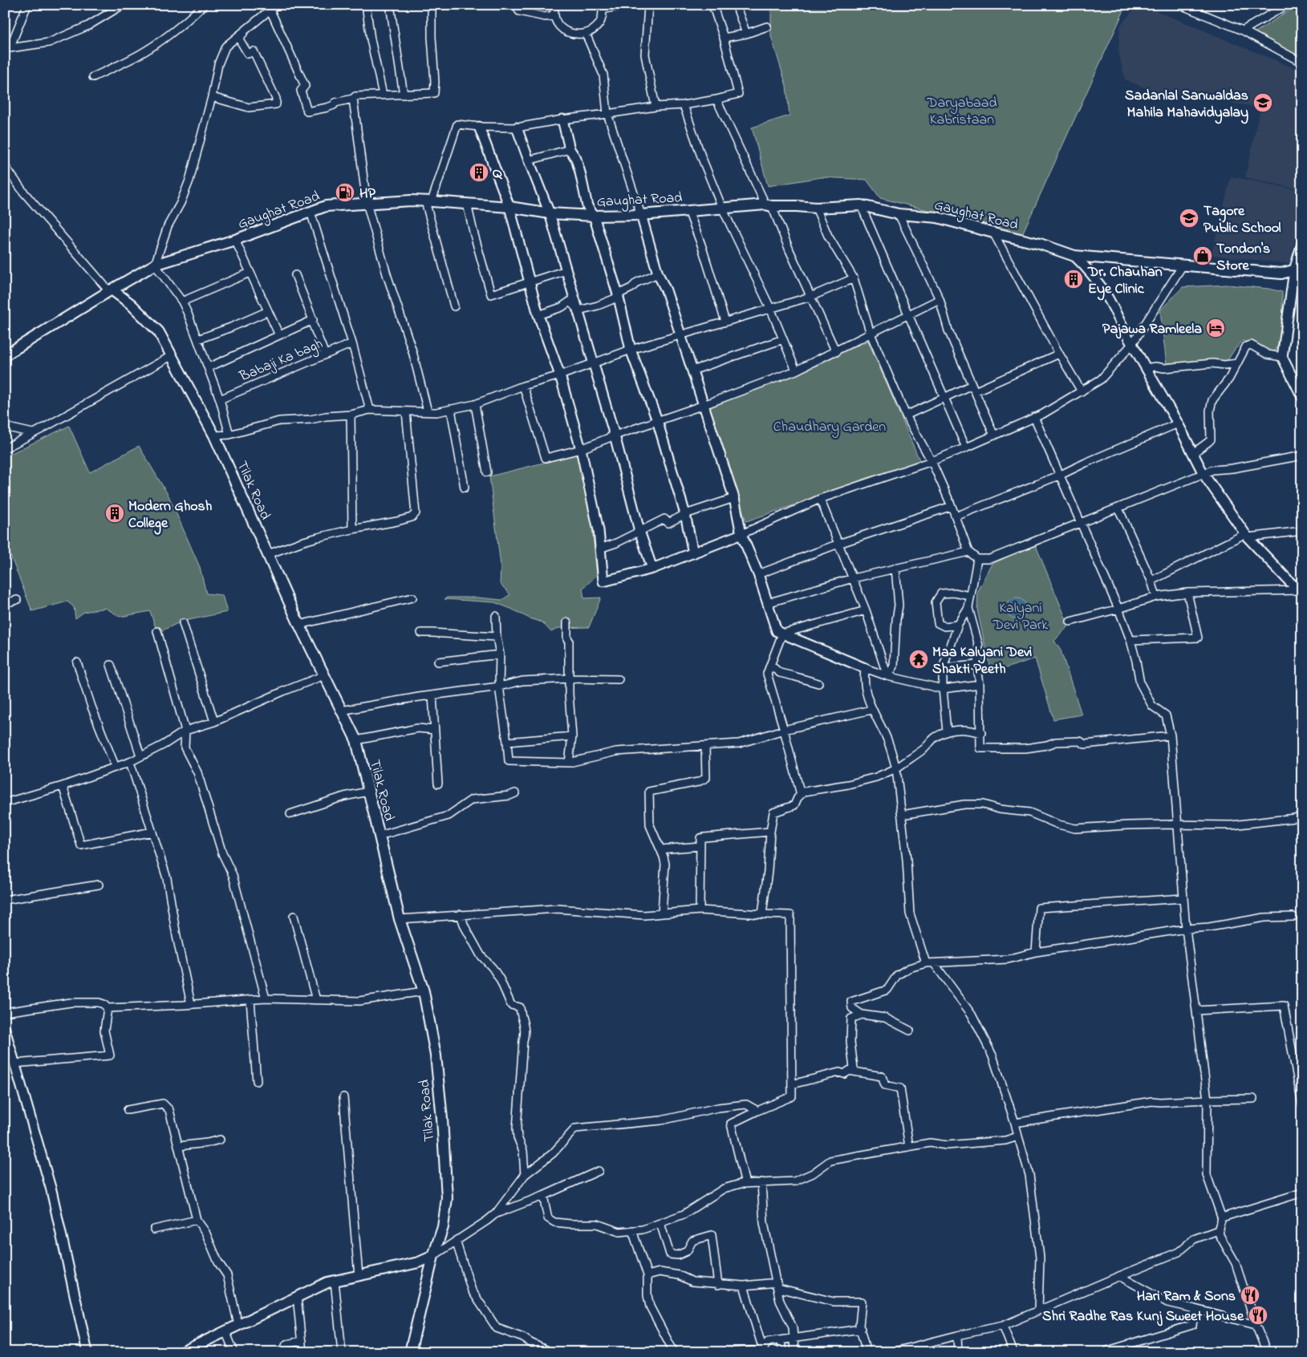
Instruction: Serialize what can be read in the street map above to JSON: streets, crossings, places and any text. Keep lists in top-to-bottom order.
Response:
{
  "streets": {
    "main road": ["Gaughat Road", "Tilak Road"],
    "street": ["Babaji Ka bagh"]
  },
  "crossings": [
    ["Gaughat Road", "Tilak Road"]
  ],
  "parks": ["Daryabaad Kabristaan", "Chaudhary Garden", "Kalyani Devi Park"],
  "places": {
    "school or university": ["Sadanlal Sanwaldas Mahila Mahavidyalay", "Tagore Public School"],
    "building": ["Q", "Dr. Chauhan Eye Clinic", "Modern Ghosh College"],
    "fuel station": ["HP"],
    "shop": ["Tondon's Store"],
    "hotel": ["Pajawa Ramleela"],
    "temple": ["Maa Kalyani Devi Shakti Peeth"],
    "restaurant": ["Hari Ram & Sons", "Shri Radhe Ras Kunj Sweet House"]
  }
}
